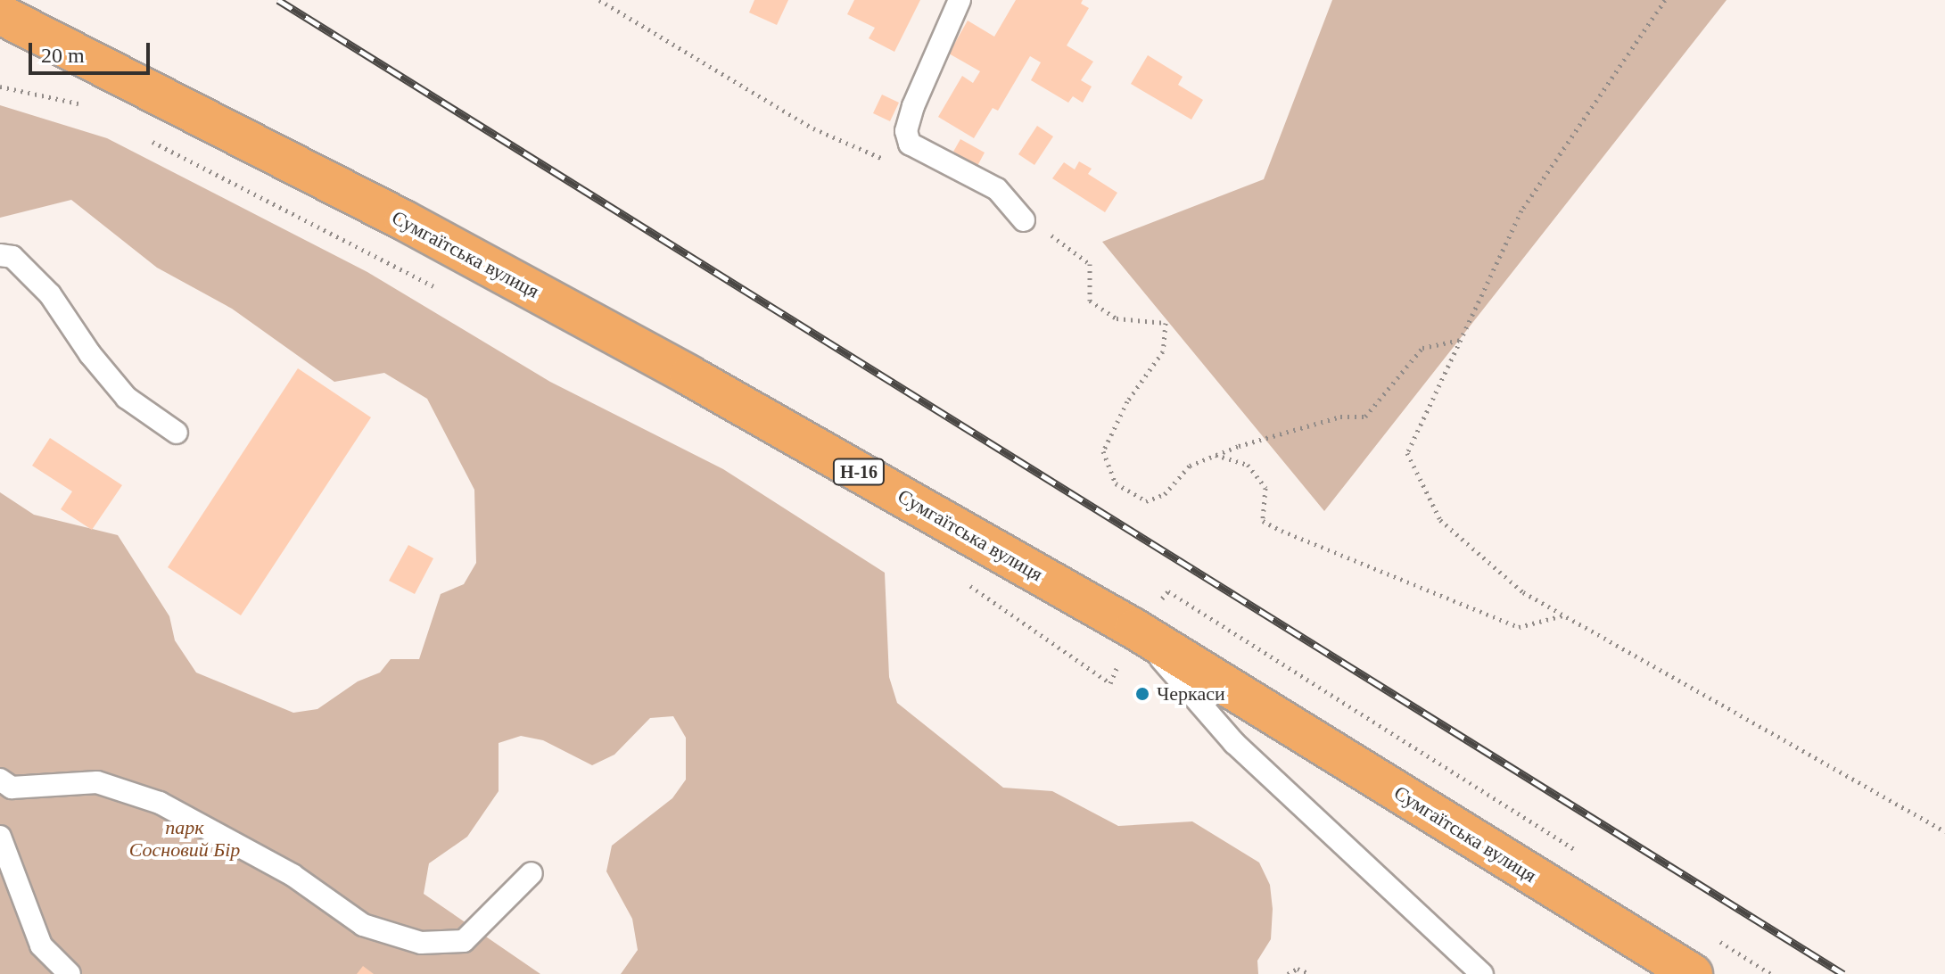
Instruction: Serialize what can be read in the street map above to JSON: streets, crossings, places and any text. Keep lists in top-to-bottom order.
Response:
{
  "streets": {
    "main road": ["Сумгаїтська вулиця", "Н-16"]
  },
  "parks": ["парк Сосновий Бір"],
  "places": ["Черкаси"],
  "scale_bar": "20 m"
}
